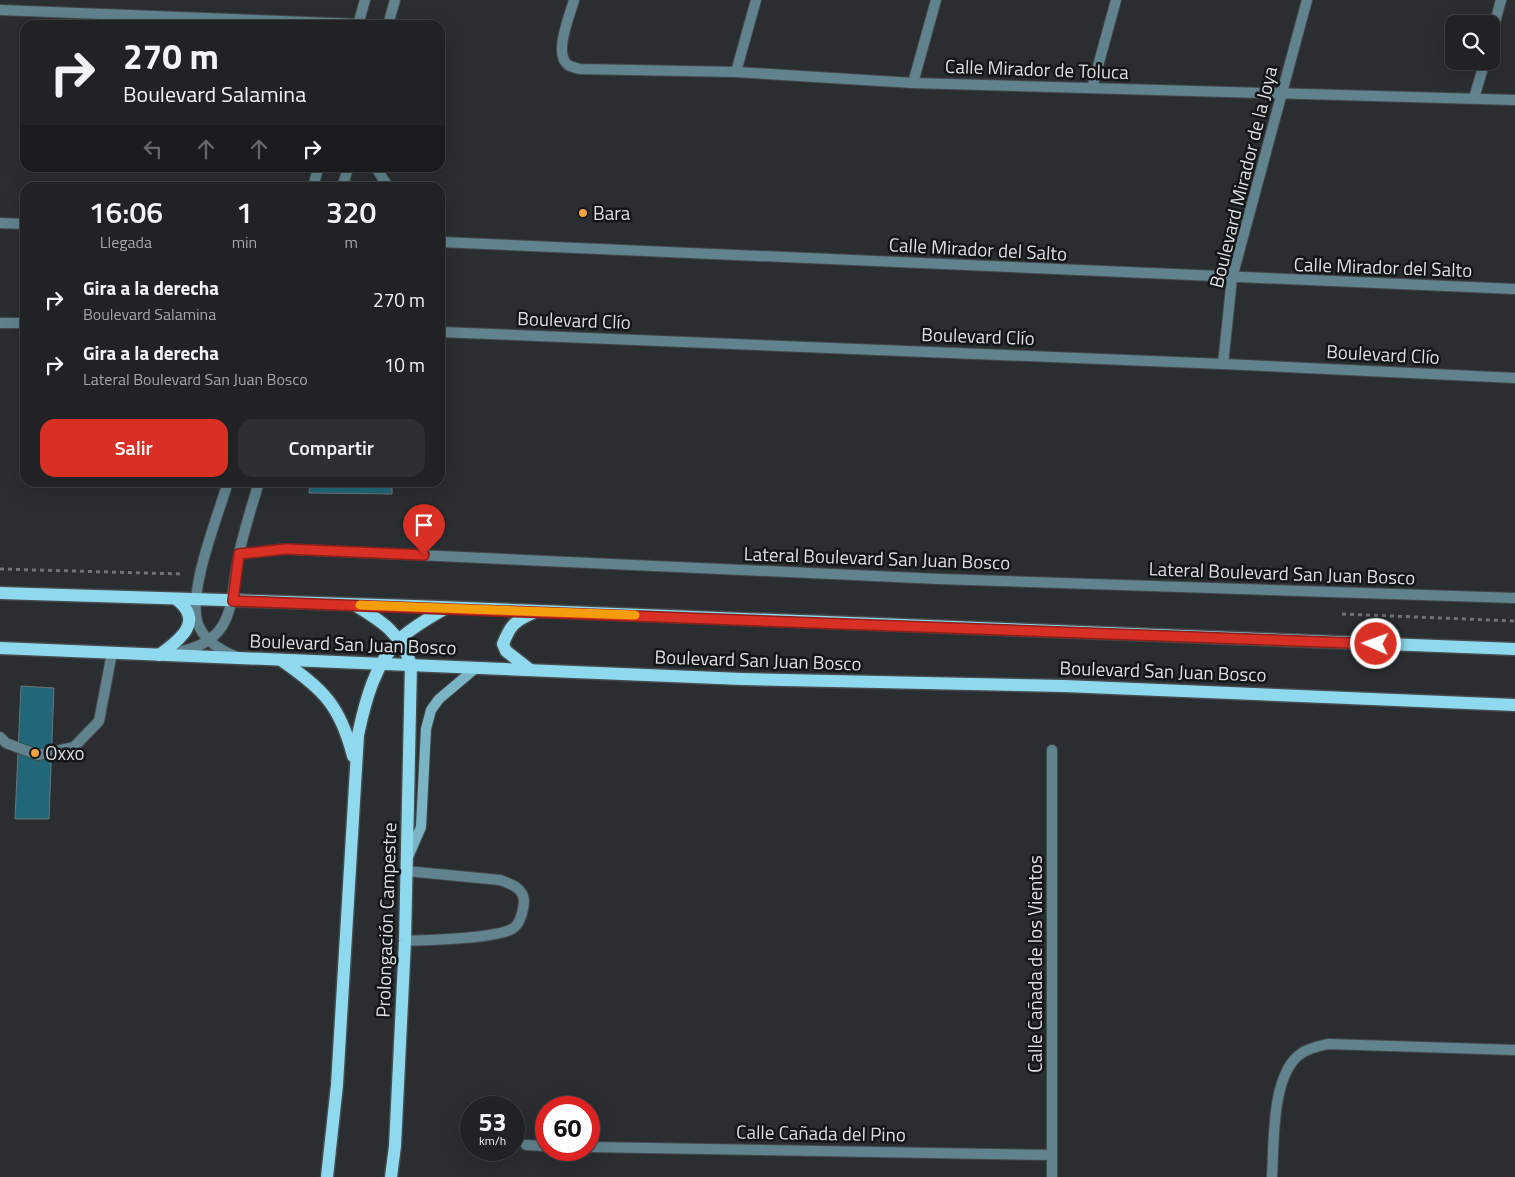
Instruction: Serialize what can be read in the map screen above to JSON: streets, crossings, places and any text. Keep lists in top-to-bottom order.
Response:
{
  "streets": {
    "main road": ["Boulevard San Juan Bosco", "Prolongación Campestre"],
    "street": [
      "Calle Mirador de Toluca",
      "Boulevard Mirador de la Joya",
      "Calle Mirador del Salto",
      "Boulevard Clío",
      "Lateral Boulevard San Juan Bosco",
      "Calle Cañada de los Vientos",
      "Calle Cañada del Pino"
    ]
  },
  "crossings": [
    ["Calle Mirador de Toluca", "Boulevard Mirador de la Joya"],
    ["Boulevard Mirador de la Joya", "Calle Mirador del Salto"],
    ["Boulevard Mirador de la Joya", "Boulevard Clío"],
    ["Boulevard San Juan Bosco", "Prolongación Campestre"],
    ["Calle Cañada de los Vientos", "Calle Cañada del Pino"]
  ],
  "places": ["Bara", "Oxxo"],
  "page": {
    "turn": ["270 m", "Boulevard Salamina"],
    "eta": [
      "16:06",
      "Llegada",
      "1",
      "min",
      "320",
      "m"
    ],
    "list": [
      {
        "name": "Gira a la derecha",
        "note": "Boulevard Salamina",
        "value": "270 m"
      },
      {
        "name": "Gira a la derecha",
        "note": "Lateral Boulevard San Juan Bosco",
        "value": "10 m"
      }
    ],
    "buttons": ["Salir", "Compartir"],
    "speed": "53 km/h",
    "limit": "60"
  }
}
